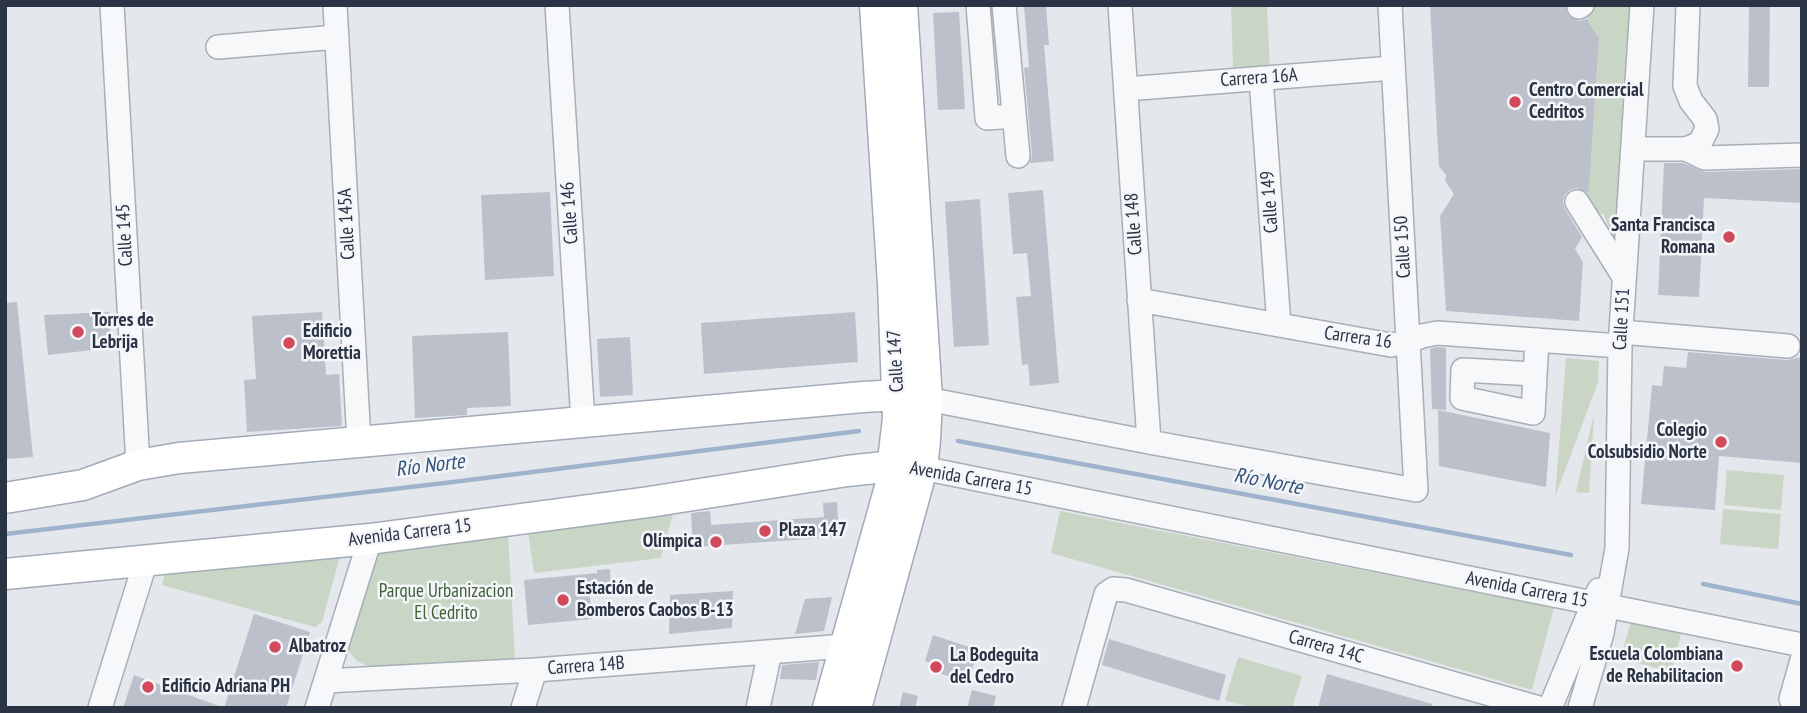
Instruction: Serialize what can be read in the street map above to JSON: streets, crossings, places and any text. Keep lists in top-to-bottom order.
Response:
{
  "streets": {
    "main road": ["Calle 147", "Avenida Carrera 15"],
    "street": [
      "Carrera 16A",
      "Calle 149",
      "Calle 146",
      "Calle 145A",
      "Calle 148",
      "Calle 145",
      "Calle 150",
      "Calle 151",
      "Carrera 16",
      "Carrera 14C",
      "Carrera 14B"
    ]
  },
  "crossings": [
    ["Carrera 16A", "Calle 149"],
    ["Carrera 16A", "Calle 148"],
    ["Carrera 16A", "Calle 150"],
    ["Calle 149", "Carrera 16"],
    ["Calle 148", "Calle 150"],
    ["Calle 148", "Carrera 16"],
    ["Calle 150", "Carrera 16"],
    ["Calle 151", "Carrera 16"],
    ["Calle 151", "Avenida Carrera 15"],
    ["Calle 147", "Avenida Carrera 15"],
    ["Calle 147", "Carrera 14B"]
  ],
  "water": ["Río Norte"],
  "parks": ["Parque Urbanizacion El Cedrito"],
  "places": [
    "Centro Comercial Cedritos",
    "Santa Francisca Romana",
    "Torres de Lebrija",
    "Edificio Morettia",
    "Colegio Colsubsidio Norte",
    "Plaza 147",
    "Olímpica",
    "Estación de Bomberos Caobos B-13",
    "Albatroz",
    "Escuela Colombiana de Rehabilitacion",
    "La Bodeguita del Cedro",
    "Edificio Adriana PH"
  ]
}
